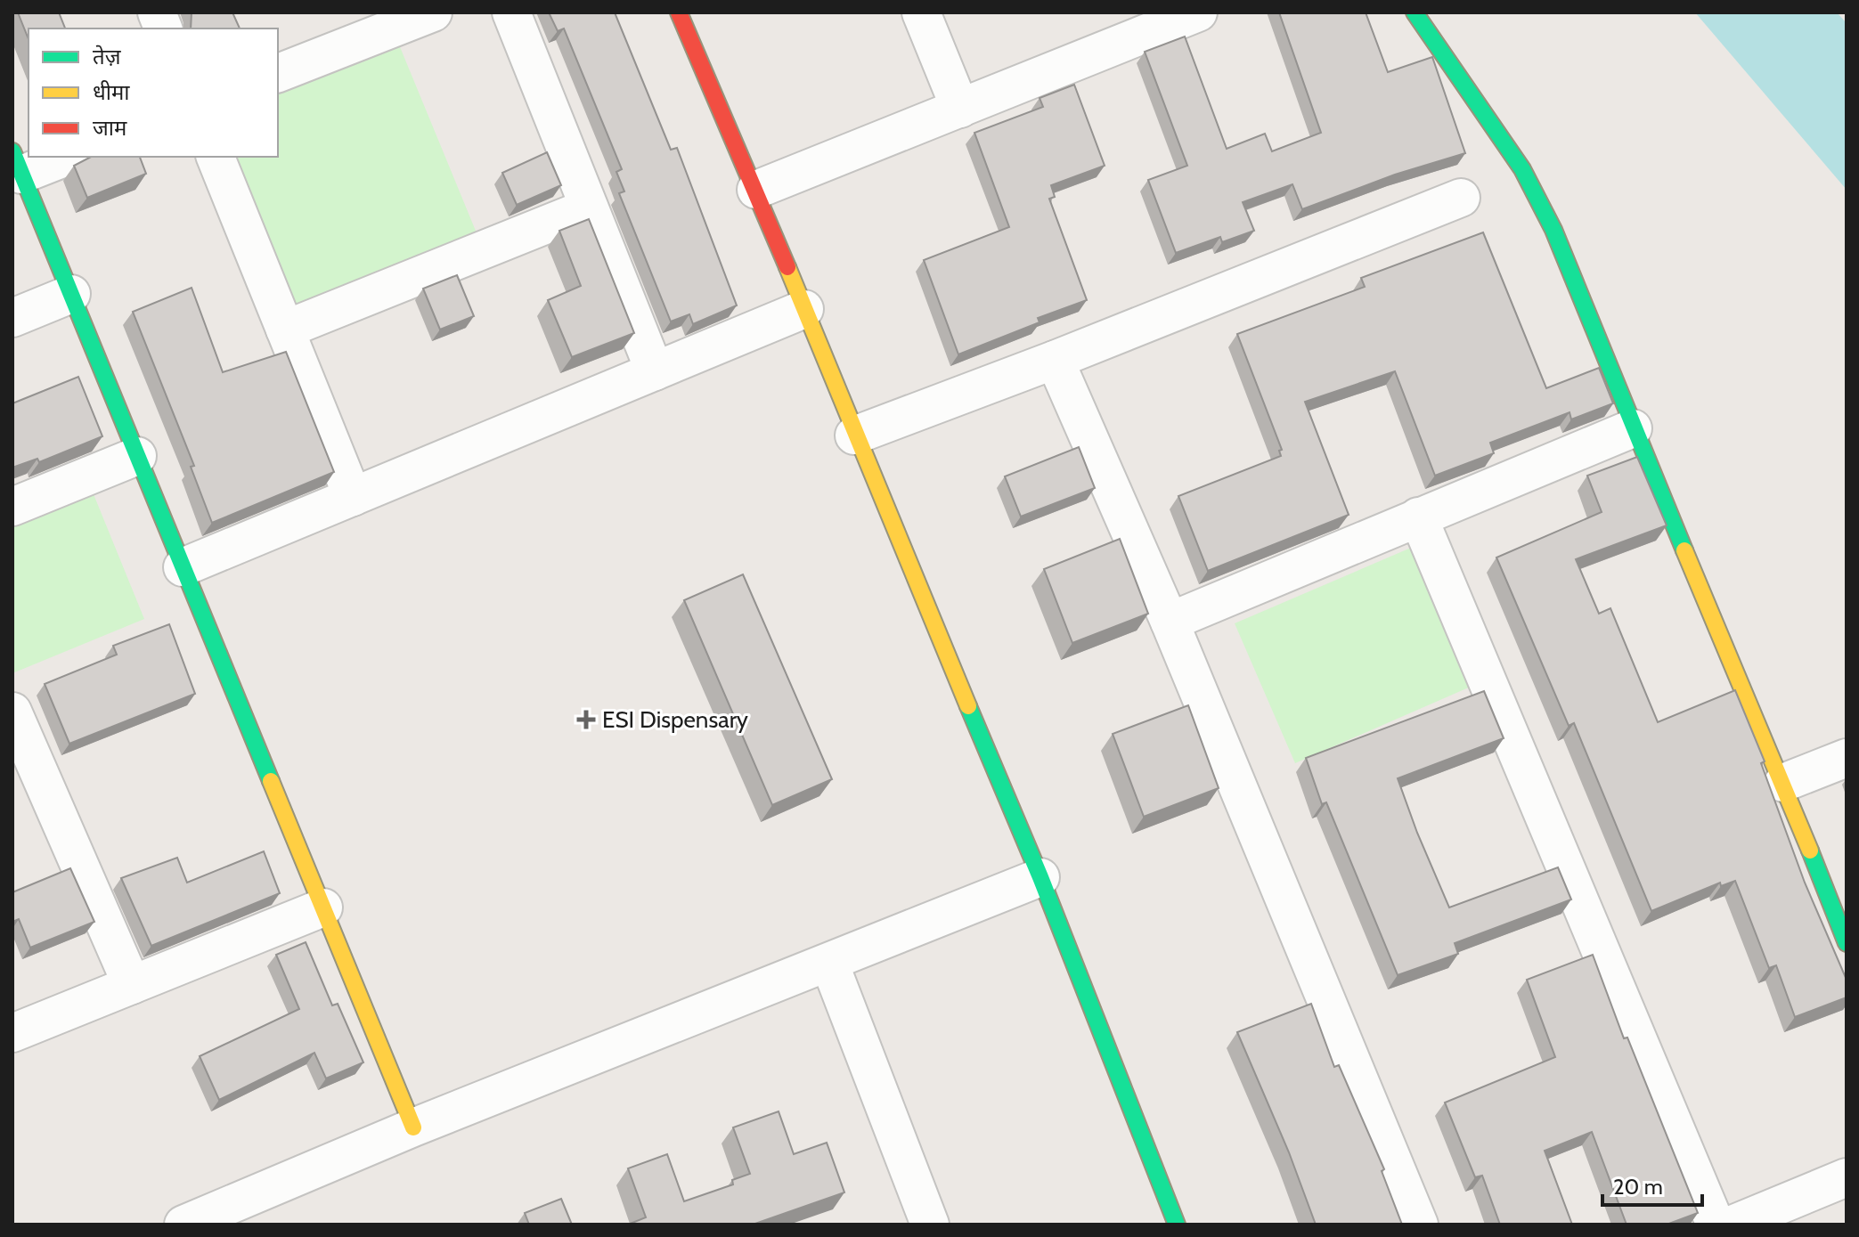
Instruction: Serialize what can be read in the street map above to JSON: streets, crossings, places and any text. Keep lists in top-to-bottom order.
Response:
{
  "places": {
    "health": ["ESI Dispensary"]
  },
  "legend": ["तेज़", "धीमा", "जाम"],
  "scale_bar": "20 m"
}
